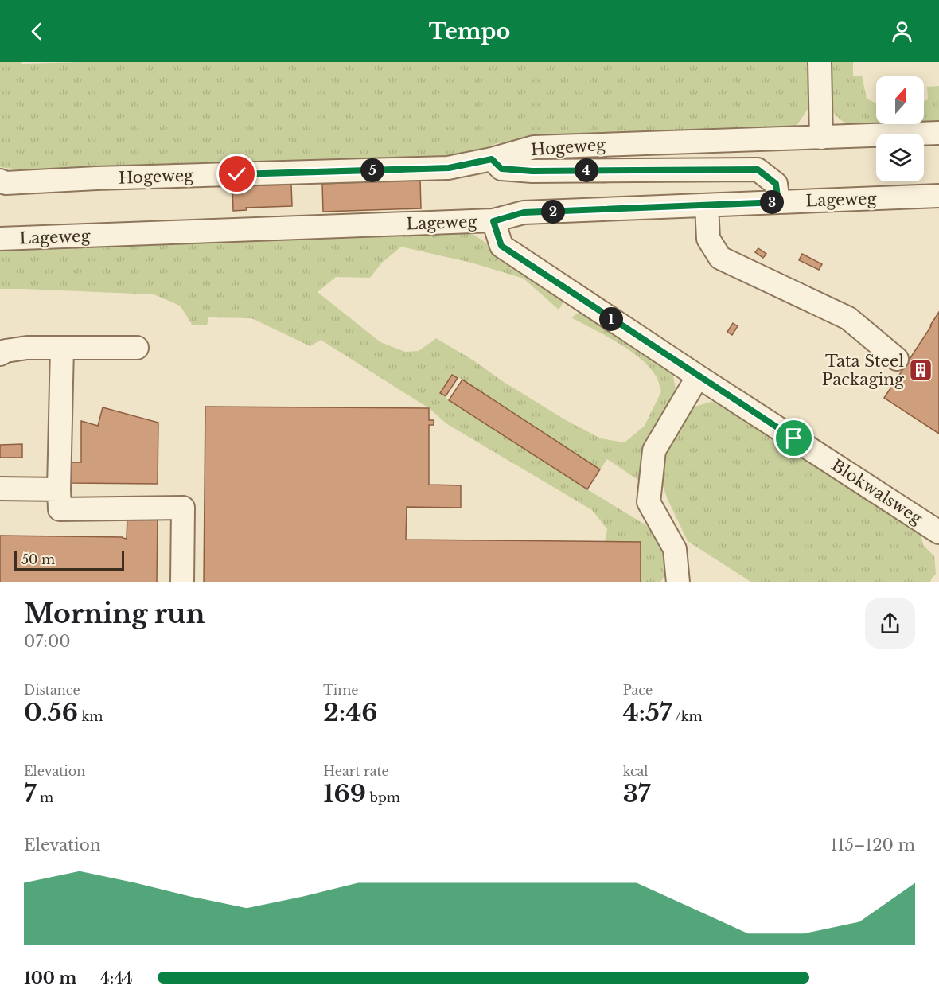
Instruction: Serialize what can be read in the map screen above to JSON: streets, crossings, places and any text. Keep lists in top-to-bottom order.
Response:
{
  "streets": {
    "lane": ["Hogeweg", "Lageweg", "Blokwalsweg"]
  },
  "crossings": [
    ["Lageweg", "Blokwalsweg"]
  ],
  "places": {
    "building": ["Tata Steel Packaging"]
  },
  "scale_bar": "50 m",
  "north": "top",
  "page": {
    "header": "Tempo",
    "pins": [
      "4",
      "5",
      "3",
      "2",
      "1"
    ],
    "scale": "50 m",
    "heading": ["Morning run", "07:00"],
    "stats": [
      ["Distance", "0.56 km"],
      ["Time", "2:46"],
      ["Pace", "4:57 /km"],
      ["Elevation", "7 m"],
      ["Heart rate", "169 bpm"],
      ["kcal", "37"]
    ],
    "chart": ["Elevation", "115–120 m"],
    "list": [
      {
        "name": "100 m",
        "note": "4:44"
      }
    ]
  }
}
